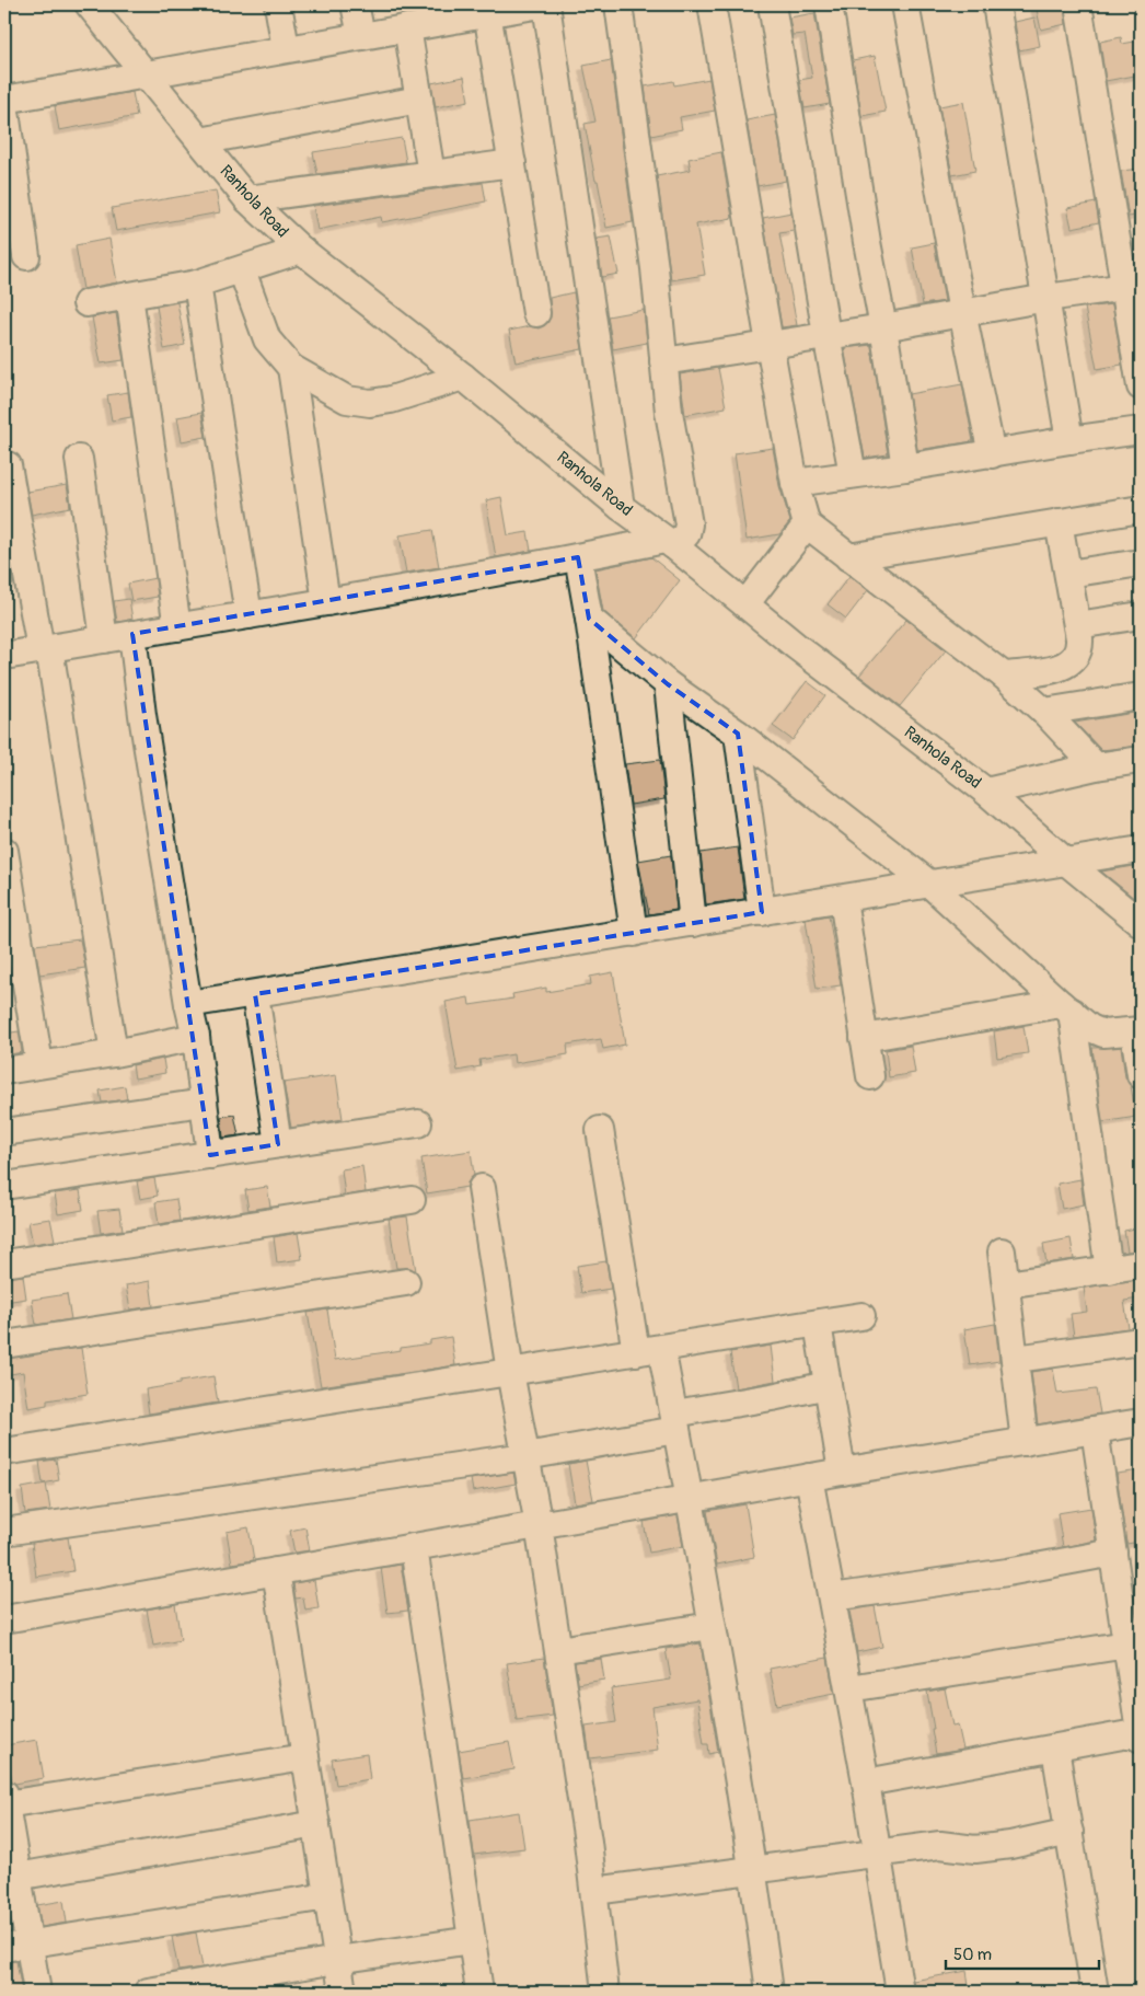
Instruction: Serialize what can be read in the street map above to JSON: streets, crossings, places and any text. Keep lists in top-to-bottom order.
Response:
{
  "streets": {
    "street": ["Ranhola Road"]
  },
  "scale_bar": "50 m"
}
